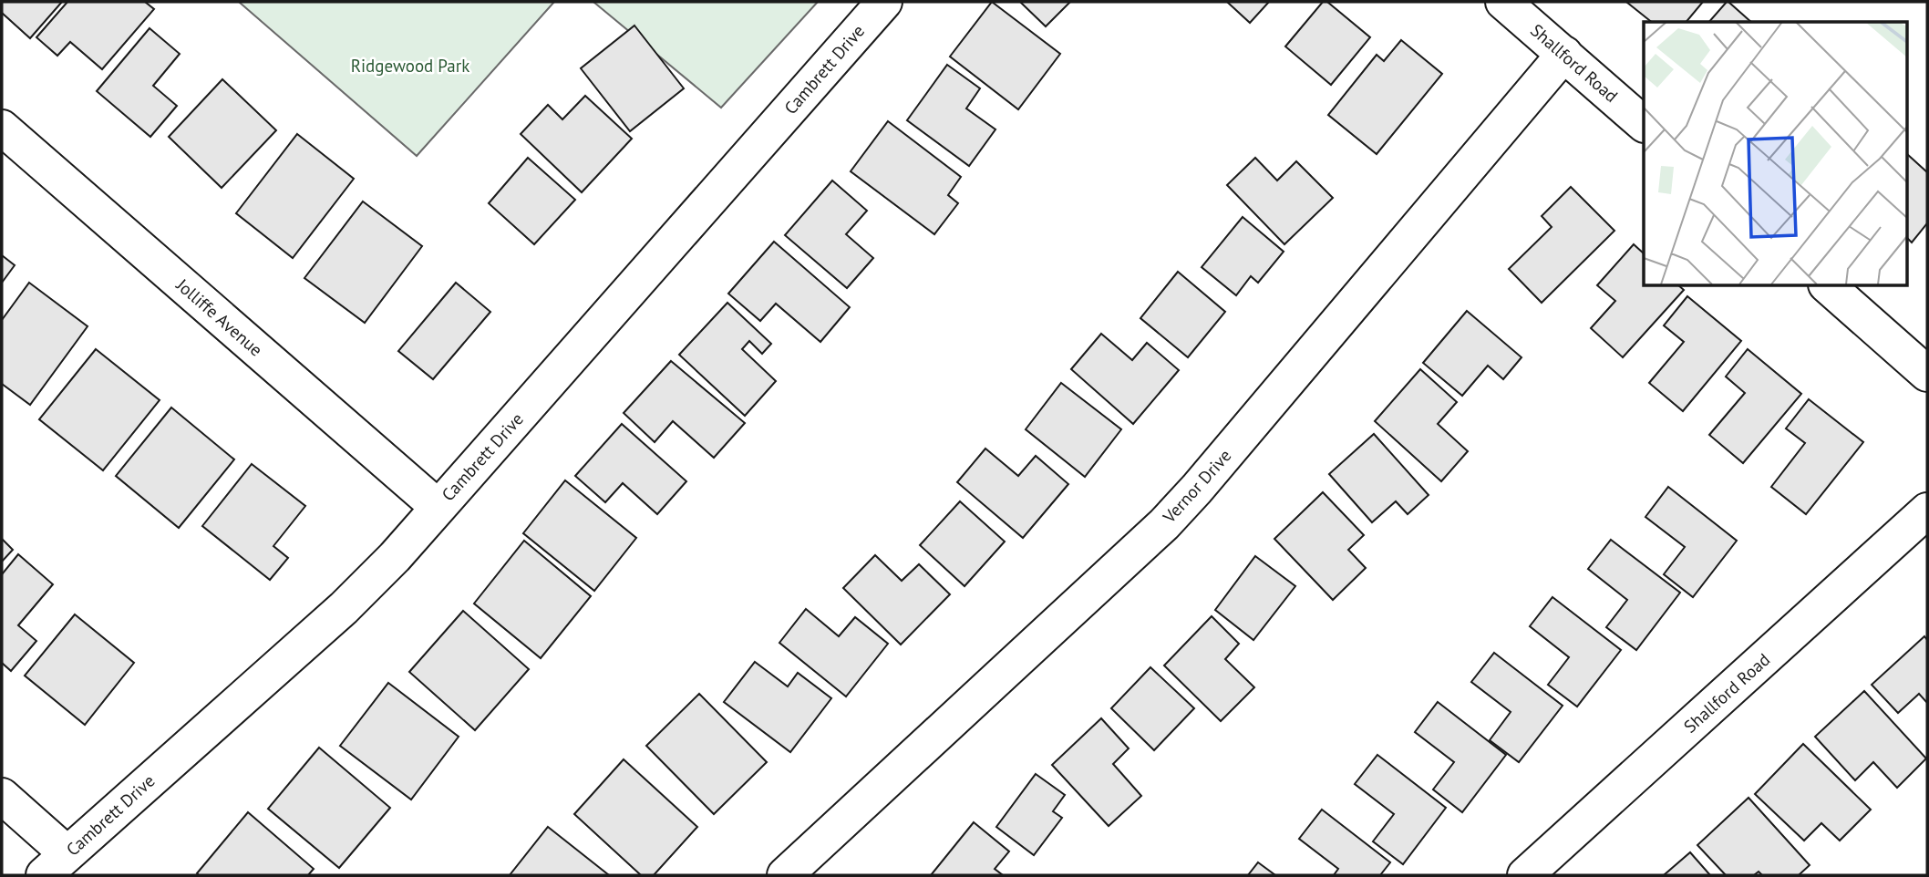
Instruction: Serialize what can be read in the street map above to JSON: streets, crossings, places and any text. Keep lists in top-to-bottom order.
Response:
{
  "streets": {
    "street": [
      "Shallford Road",
      "Cambrett Drive",
      "Jolliffe Avenue",
      "Vernor Drive"
    ]
  },
  "crossings": [
    ["Shallford Road", "Vernor Drive"],
    ["Cambrett Drive", "Jolliffe Avenue"]
  ],
  "parks": ["Ridgewood Park"]
}
